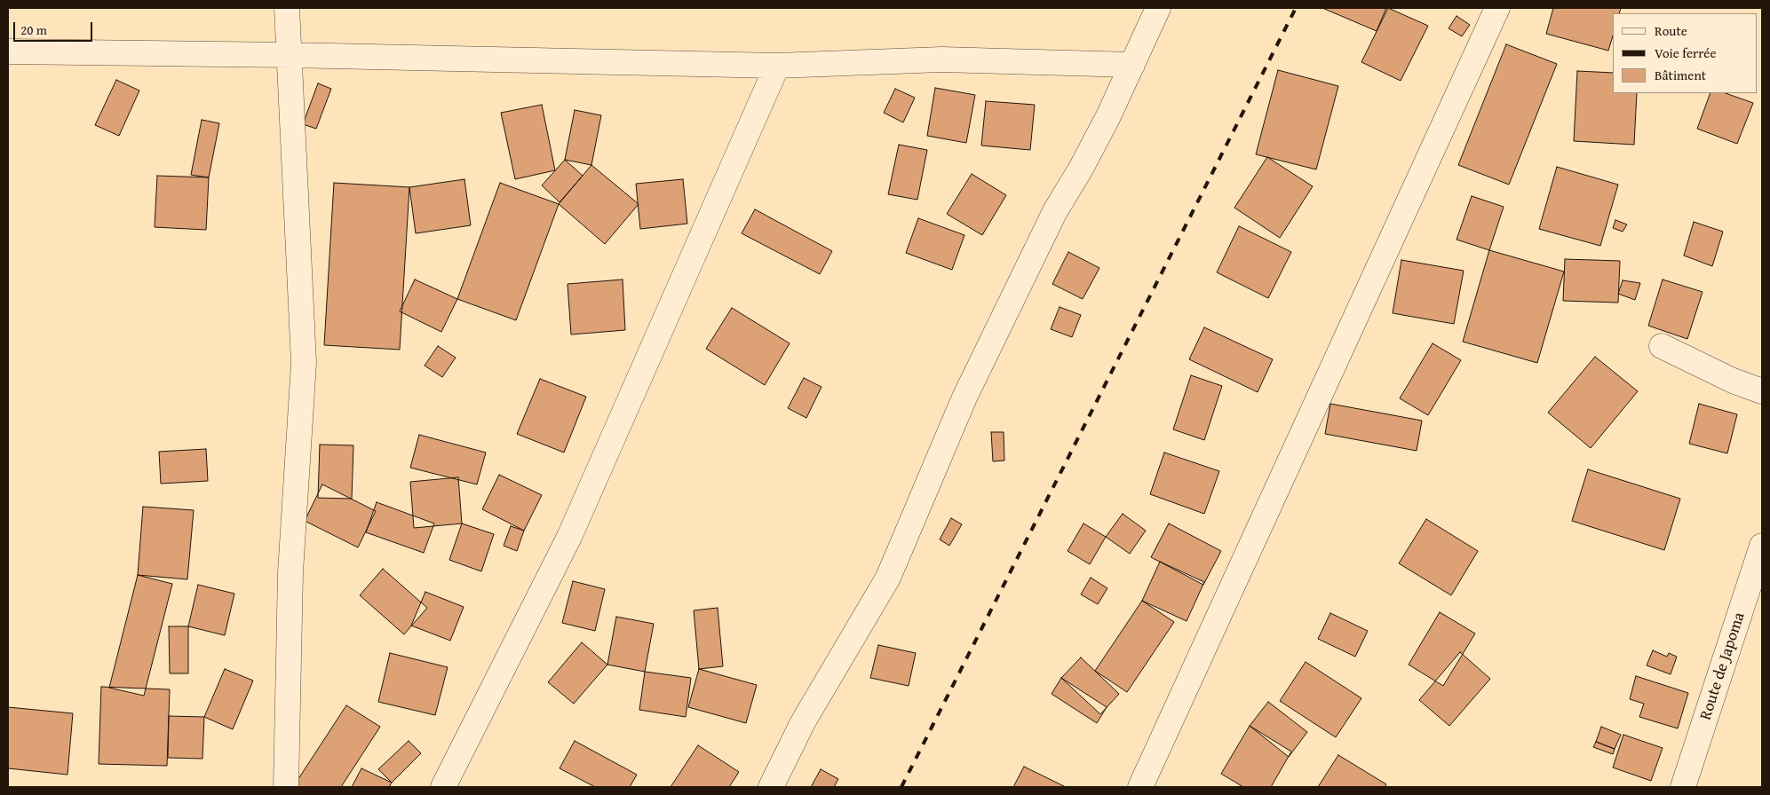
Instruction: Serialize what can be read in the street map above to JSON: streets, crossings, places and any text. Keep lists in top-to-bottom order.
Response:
{
  "streets": {
    "street": ["Route de Japoma"]
  },
  "legend": ["Route", "Voie ferrée", "Bâtiment"],
  "scale_bar": "20 m"
}
